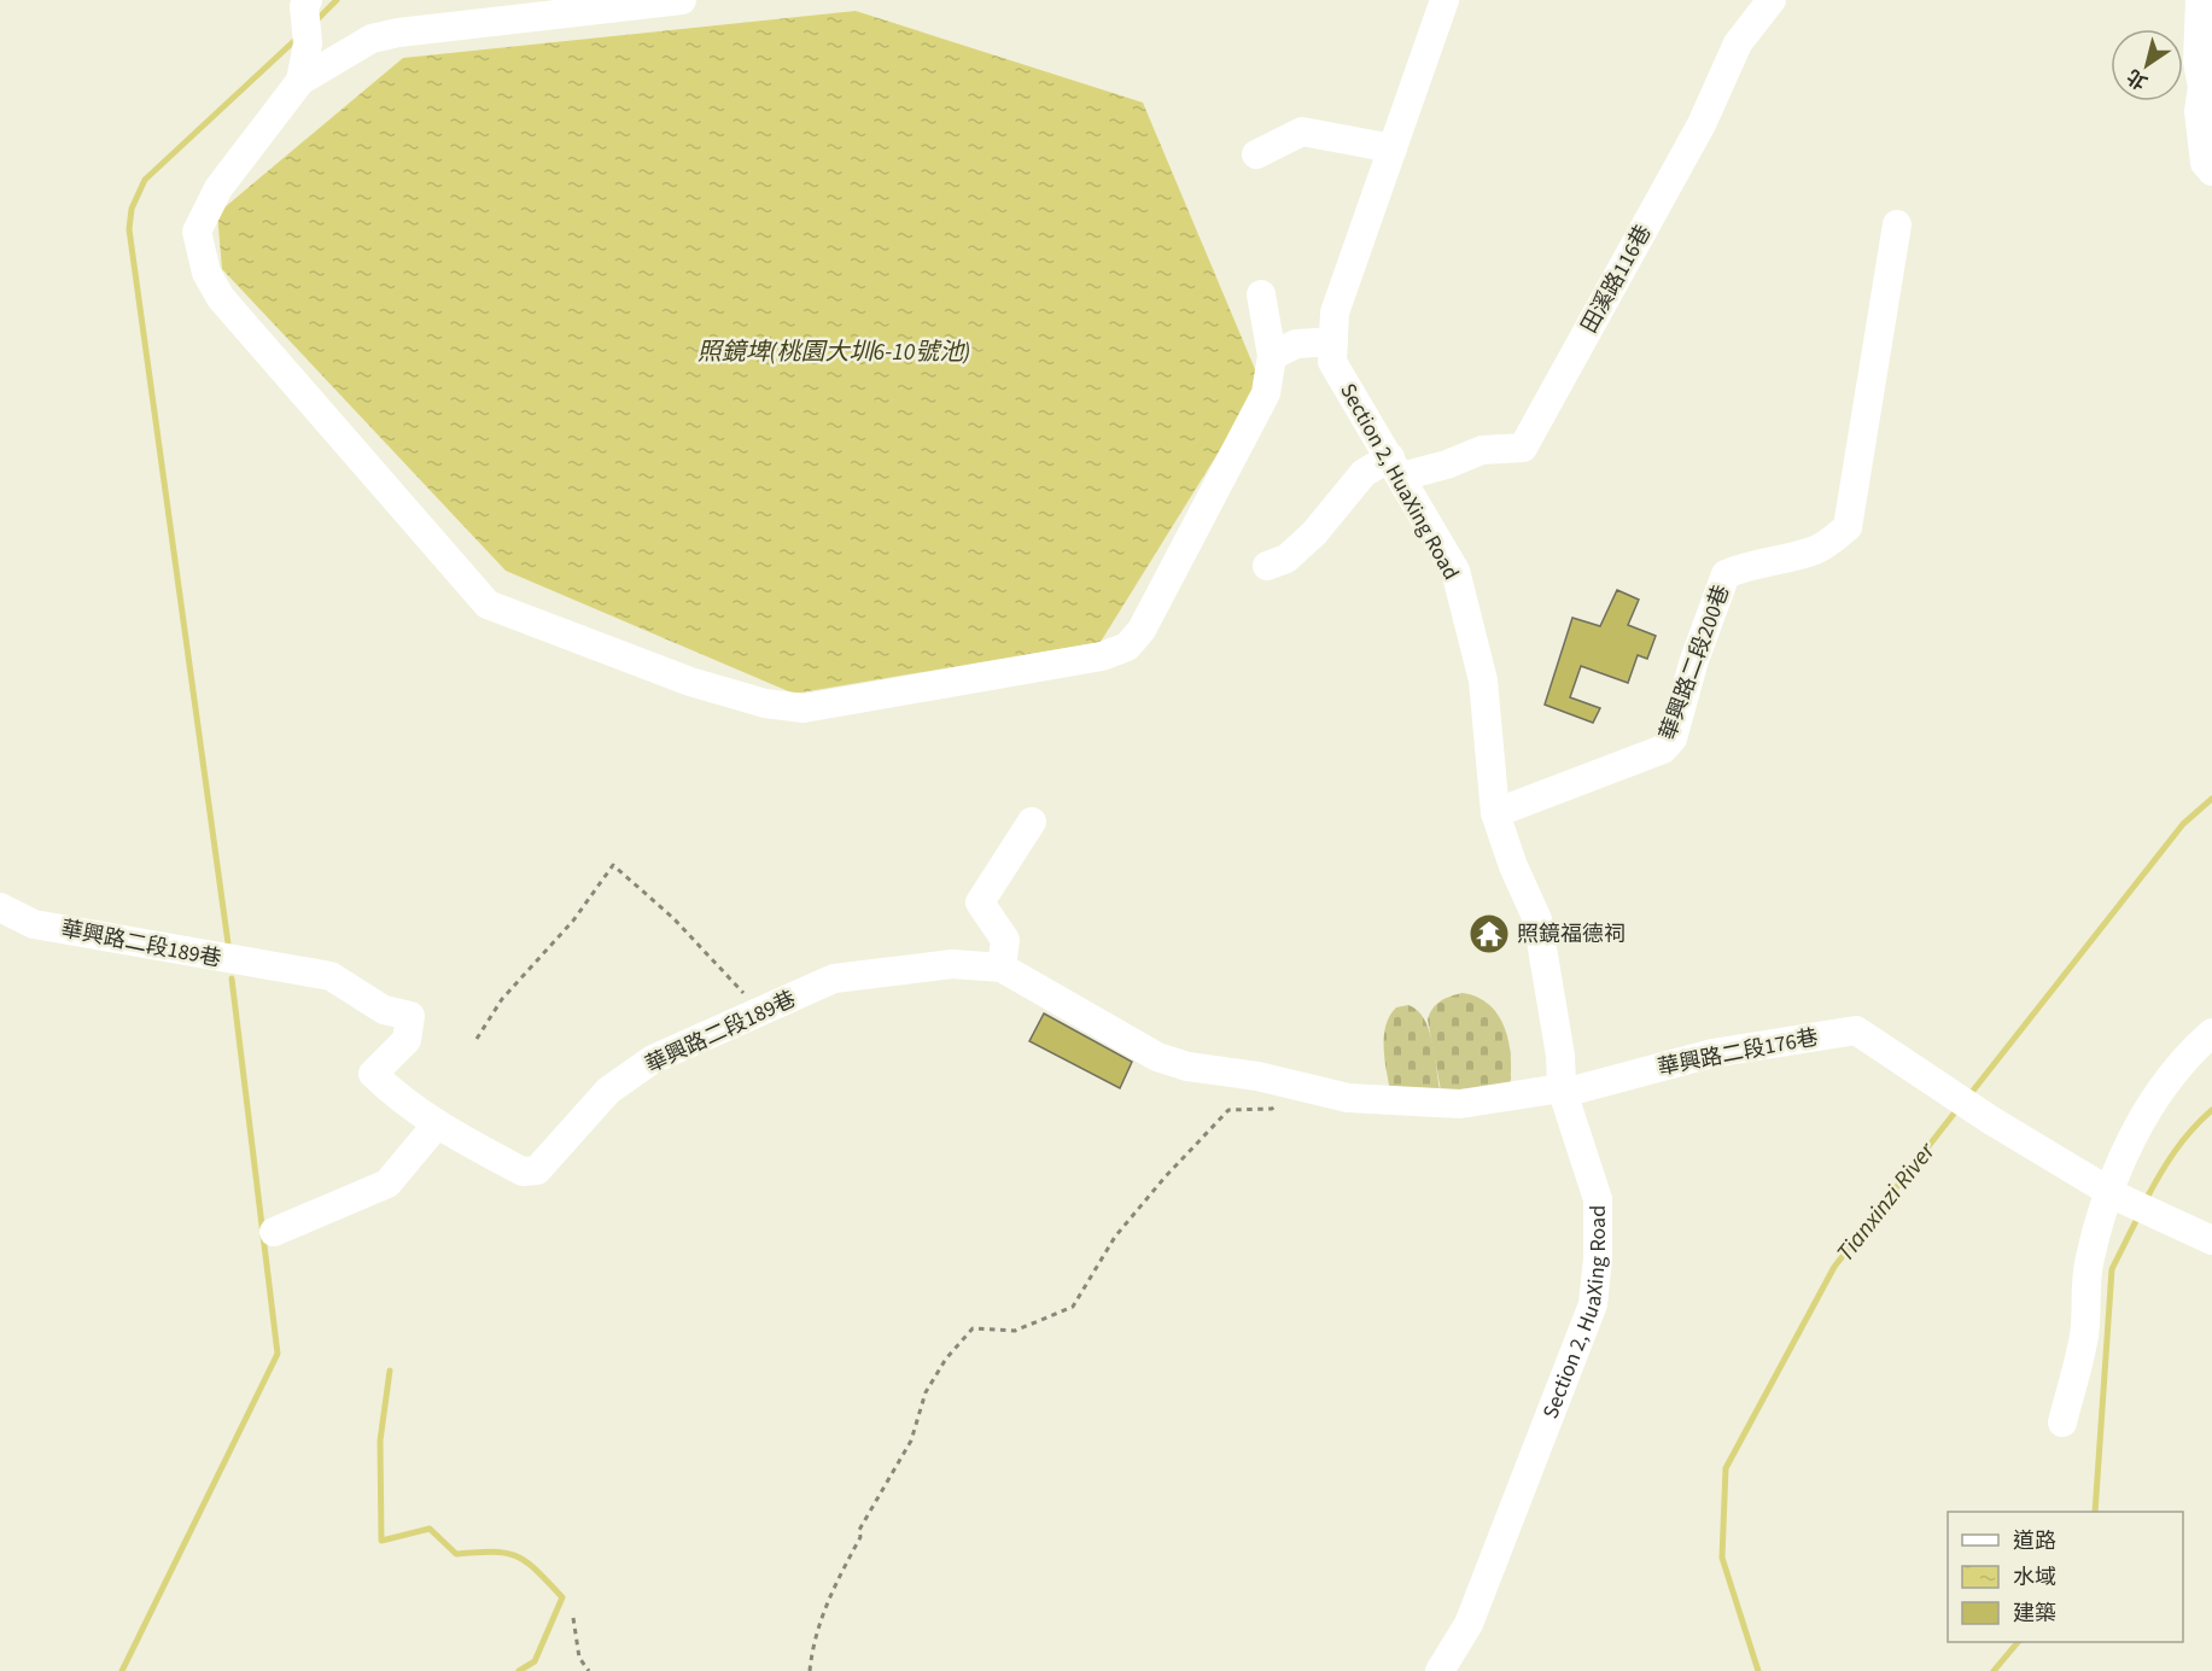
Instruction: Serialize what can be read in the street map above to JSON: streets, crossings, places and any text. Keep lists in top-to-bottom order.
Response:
{
  "streets": {
    "street": [
      "田溪路116巷",
      "Section 2, HuaXing Road",
      "華興路二段200巷",
      "華興路二段189巷",
      "華興路二段176巷"
    ]
  },
  "crossings": [
    ["田溪路116巷", "Section 2, HuaXing Road"],
    ["Section 2, HuaXing Road", "華興路二段200巷"],
    ["Section 2, HuaXing Road", "華興路二段189巷"],
    ["Section 2, HuaXing Road", "華興路二段176巷"],
    ["華興路二段189巷", "華興路二段176巷"]
  ],
  "water": ["照鏡埤(桃園大圳6-10號池)", "Tianxinzi River"],
  "places": {
    "temple": ["照鏡福德祠"]
  },
  "legend": ["道路", "水域", "建築"],
  "north": "bottom left"
}
